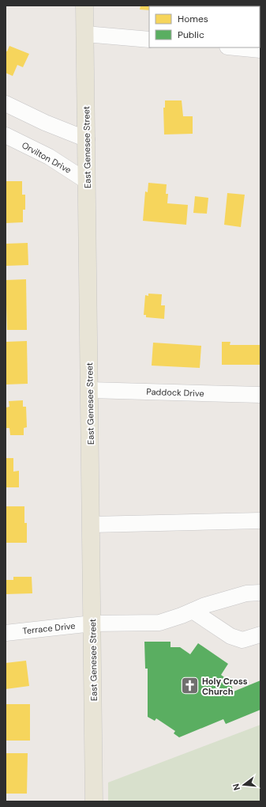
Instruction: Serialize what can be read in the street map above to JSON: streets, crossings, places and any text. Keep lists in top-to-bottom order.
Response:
{
  "streets": {
    "main road": ["East Genesee Street"],
    "street": ["Orvilton Drive", "Paddock Drive", "Terrace Drive"]
  },
  "crossings": [
    ["East Genesee Street", "Orvilton Drive"],
    ["East Genesee Street", "Paddock Drive"],
    ["East Genesee Street", "Terrace Drive"]
  ],
  "places": {
    "church": ["Holy Cross Church"]
  },
  "legend": ["Homes", "Public"],
  "north": "left"
}
